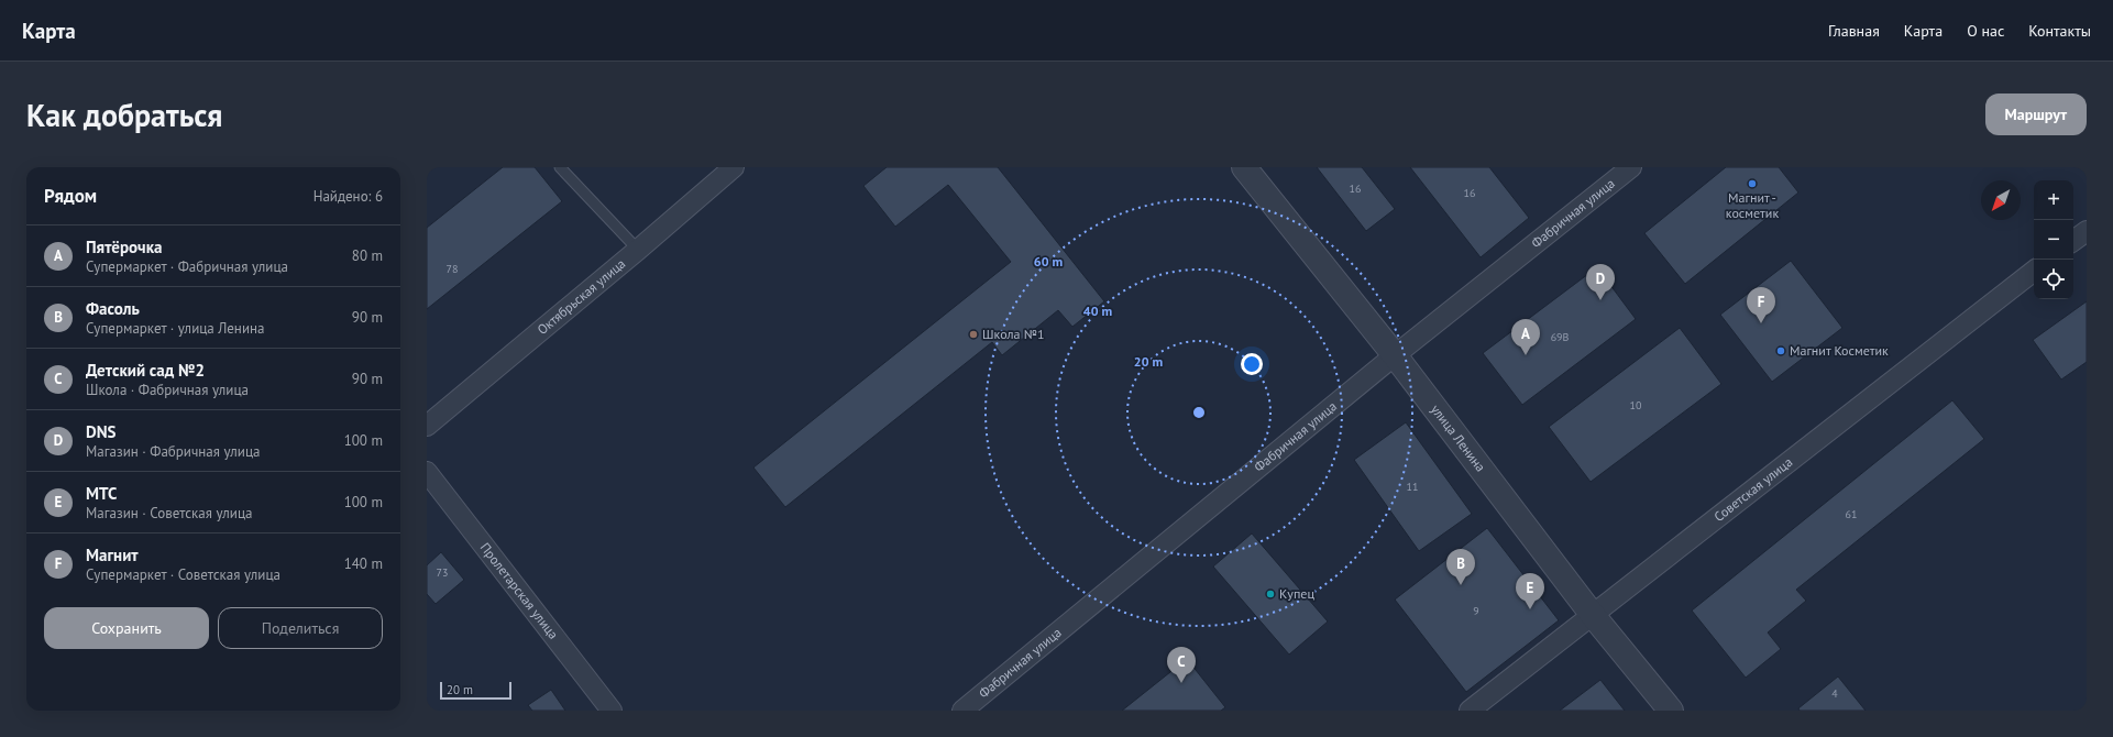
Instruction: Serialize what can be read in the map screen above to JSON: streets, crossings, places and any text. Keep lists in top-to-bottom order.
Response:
{
  "streets": {
    "street": [
      "Фабричная улица",
      "Октябрьская улица",
      "улица Ленина",
      "Советская улица",
      "Пролетарская улица"
    ]
  },
  "crossings": [
    ["Фабричная улица", "улица Ленина"],
    ["улица Ленина", "Советская улица"]
  ],
  "places": [
    "Магнит - косметик",
    "Школа №1",
    "Магнит Косметик",
    "Купец"
  ],
  "house_numbers": [
    "16",
    "16",
    "78",
    "69В",
    "10",
    "11",
    "61",
    "73",
    "9",
    "4"
  ],
  "scale_bar": "20 m",
  "north": "bottom left",
  "page": {
    "header": "Карта",
    "nav": [
      "Главная",
      "Карта",
      "О нас",
      "Контакты"
    ],
    "buttons": [
      "Маршрут",
      ["Сохранить", "Поделиться"]
    ],
    "title": "Как добраться",
    "heading": ["Рядом", "Найдено: 6"],
    "map_buttons": ["+", "−"],
    "list": [
      {
        "mark": "A",
        "name": "Пятёрочка",
        "note": "Супермаркет · Фабричная улица",
        "value": "80 m"
      },
      {
        "mark": "B",
        "name": "Фасоль",
        "note": "Супермаркет · улица Ленина",
        "value": "90 m"
      },
      {
        "mark": "C",
        "name": "Детский сад №2",
        "note": "Школа · Фабричная улица",
        "value": "90 m"
      },
      {
        "mark": "D",
        "name": "DNS",
        "note": "Магазин · Фабричная улица",
        "value": "100 m"
      },
      {
        "mark": "E",
        "name": "МТС",
        "note": "Магазин · Советская улица",
        "value": "100 m"
      },
      {
        "mark": "F",
        "name": "Магнит",
        "note": "Супермаркет · Советская улица",
        "value": "140 m"
      }
    ],
    "pins": [
      "D",
      "F",
      "A",
      "B",
      "E",
      "C"
    ],
    "scale": "20 m"
  },
  "rings": ["60 m", "40 m", "20 m"]
}
